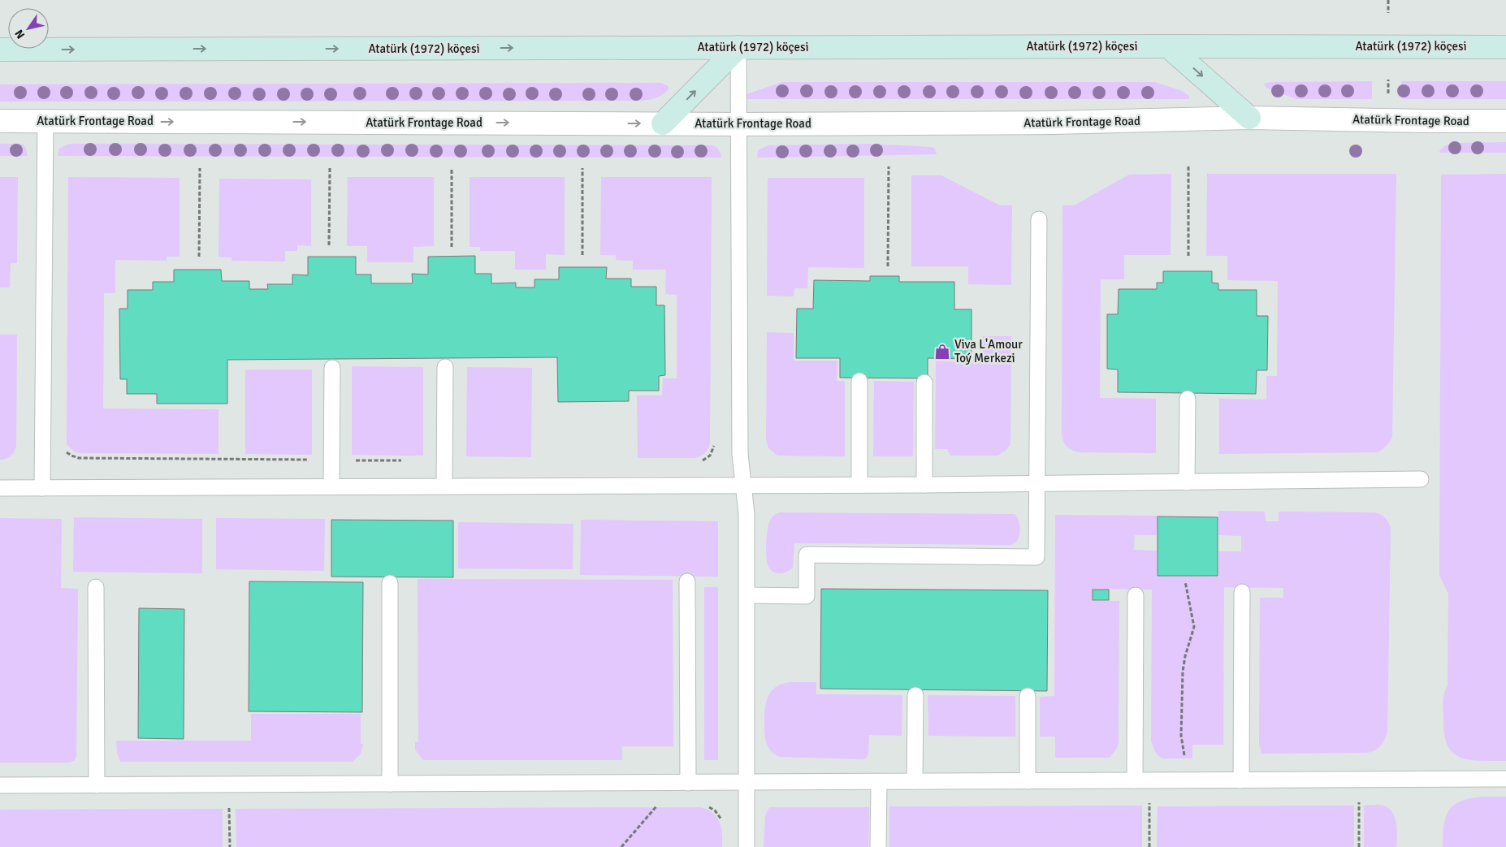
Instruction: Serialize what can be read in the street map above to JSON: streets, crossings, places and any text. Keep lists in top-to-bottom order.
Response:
{
  "streets": {
    "main road": ["Atatürk (1972) köçesi"],
    "street": ["Atatürk Frontage Road"]
  },
  "one_way": ["Atatürk (1972) köçesi", "Atatürk Frontage Road"],
  "places": {
    "shop": ["Viva L'Amour Toý Merkezi"]
  },
  "north": "bottom left"
}
